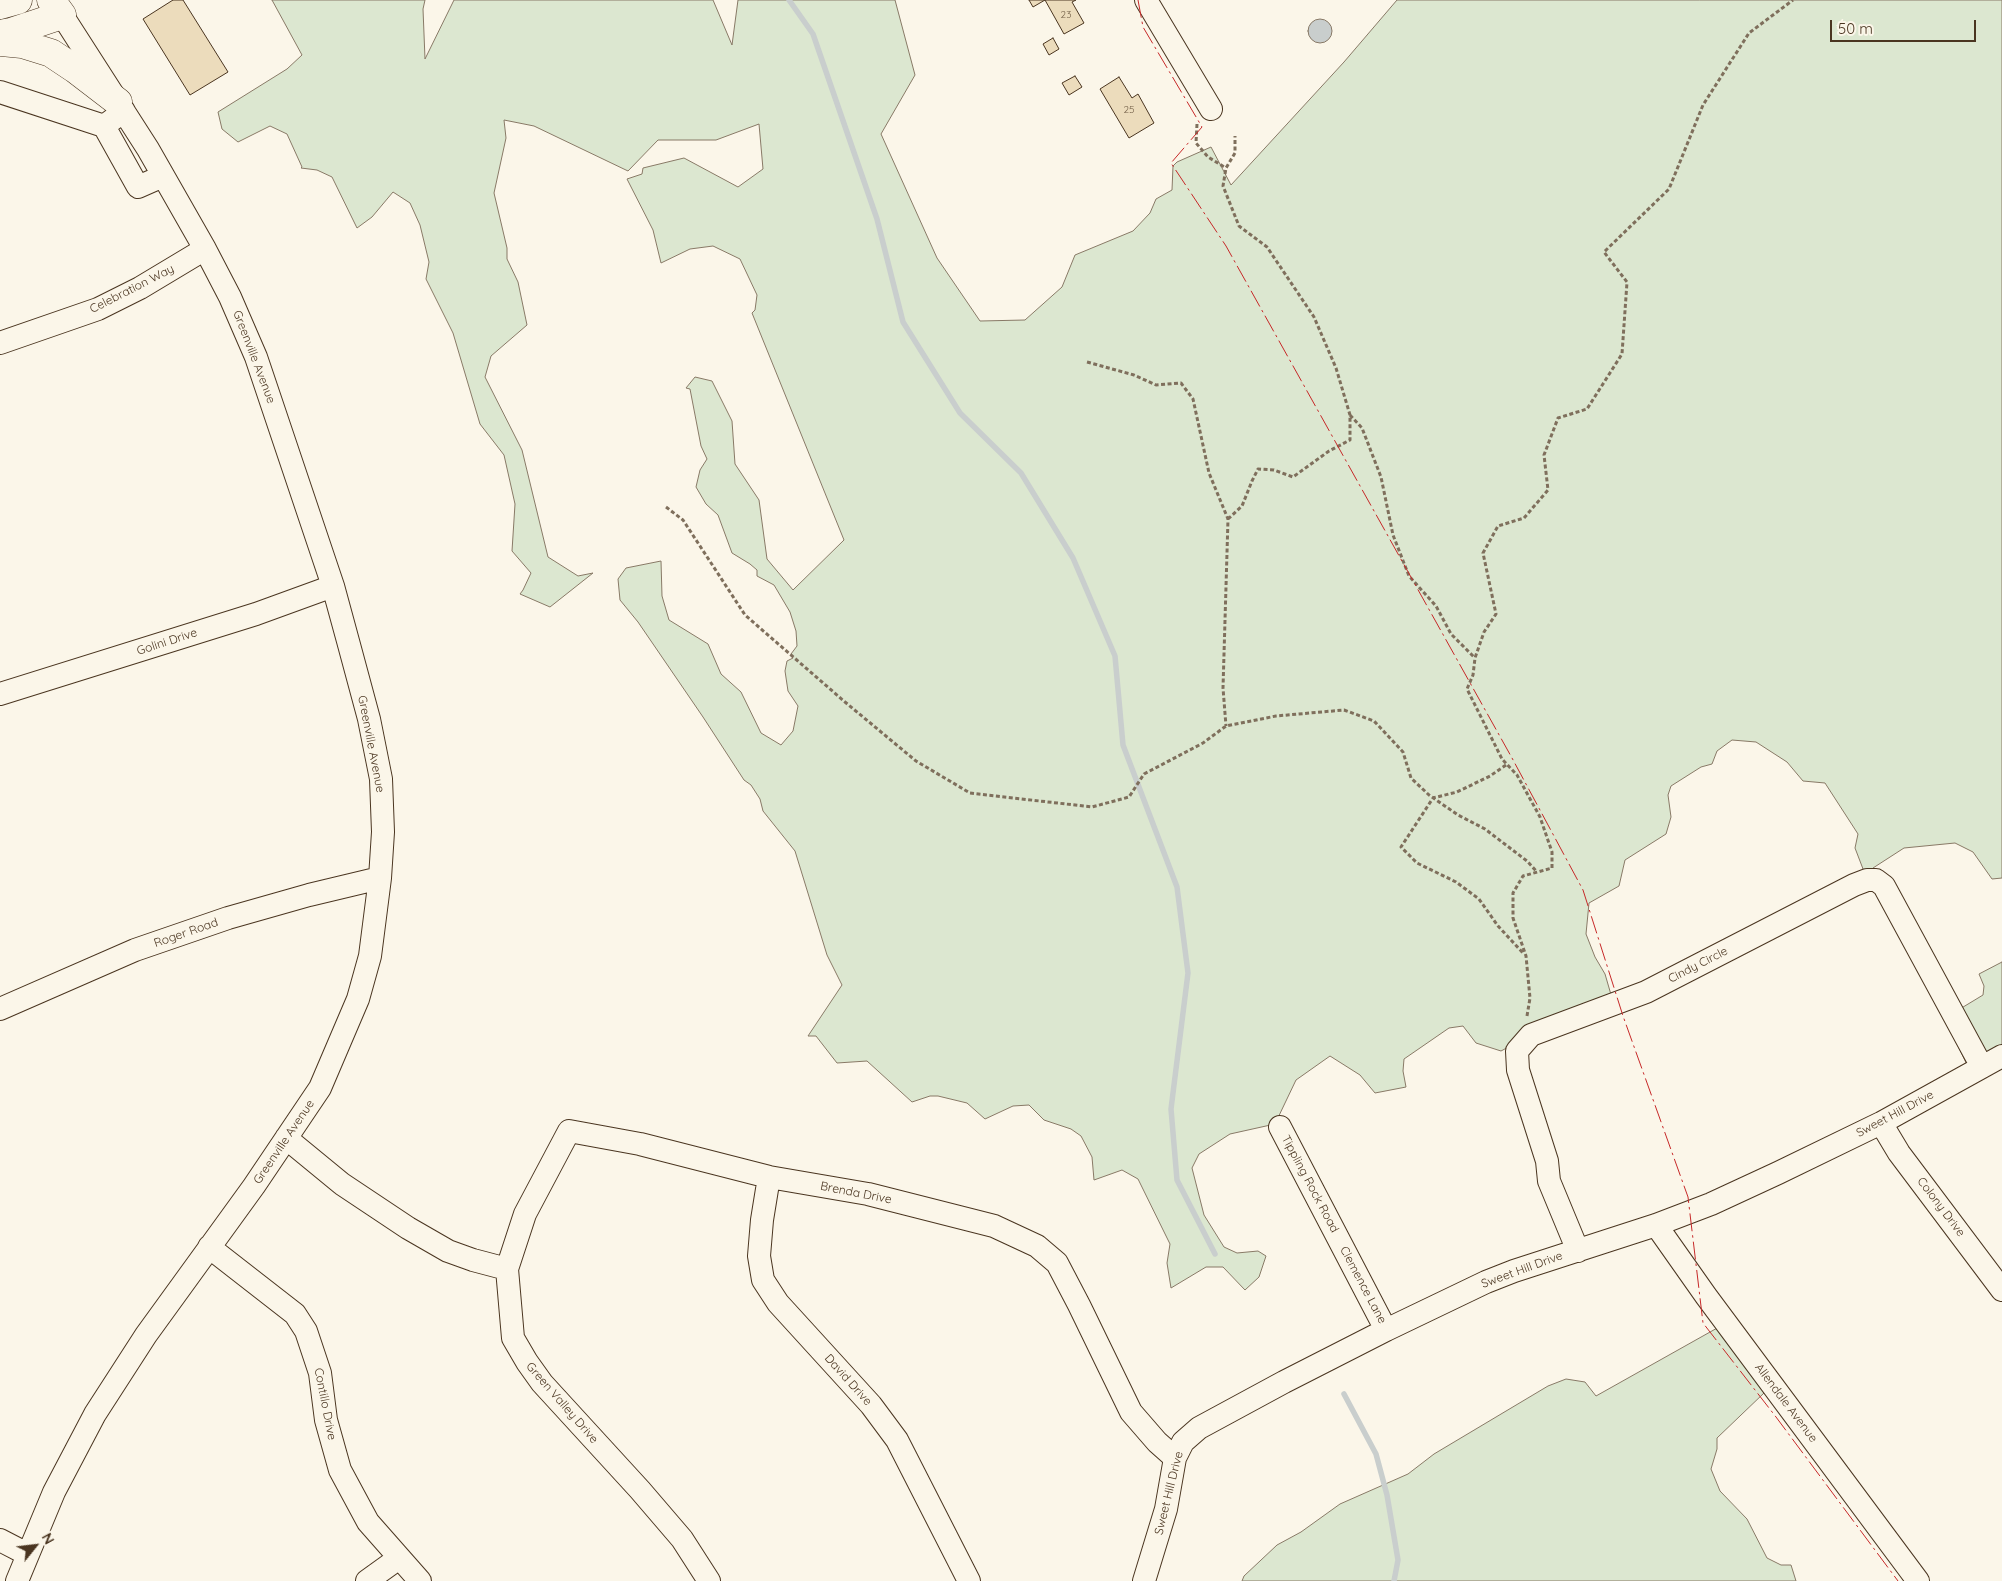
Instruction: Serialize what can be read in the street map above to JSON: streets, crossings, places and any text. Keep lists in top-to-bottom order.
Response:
{
  "streets": {
    "street": [
      "Celebration Way",
      "Greenville Avenue",
      "Golini Drive",
      "Roger Road",
      "Cindy Circle",
      "Sweet Hill Drive",
      "Tippling Rock Road",
      "Brenda Drive",
      "Colony Drive",
      "Clemence Lane",
      "David Drive",
      "Green Valley Drive",
      "Allendale Avenue",
      "Contillo Drive"
    ]
  },
  "crossings": [
    ["Celebration Way", "Greenville Avenue"],
    ["Greenville Avenue", "Golini Drive"],
    ["Greenville Avenue", "Roger Road"],
    ["Greenville Avenue", "Contillo Drive"],
    ["Cindy Circle", "Sweet Hill Drive"],
    ["Sweet Hill Drive", "Brenda Drive"],
    ["Sweet Hill Drive", "Colony Drive"],
    ["Sweet Hill Drive", "Clemence Lane"],
    ["Sweet Hill Drive", "Allendale Avenue"],
    ["Tippling Rock Road", "Clemence Lane"],
    ["Brenda Drive", "David Drive"],
    ["Brenda Drive", "Green Valley Drive"]
  ],
  "house_numbers": ["23", "25"],
  "scale_bar": "50 m",
  "north": "top right"
}
